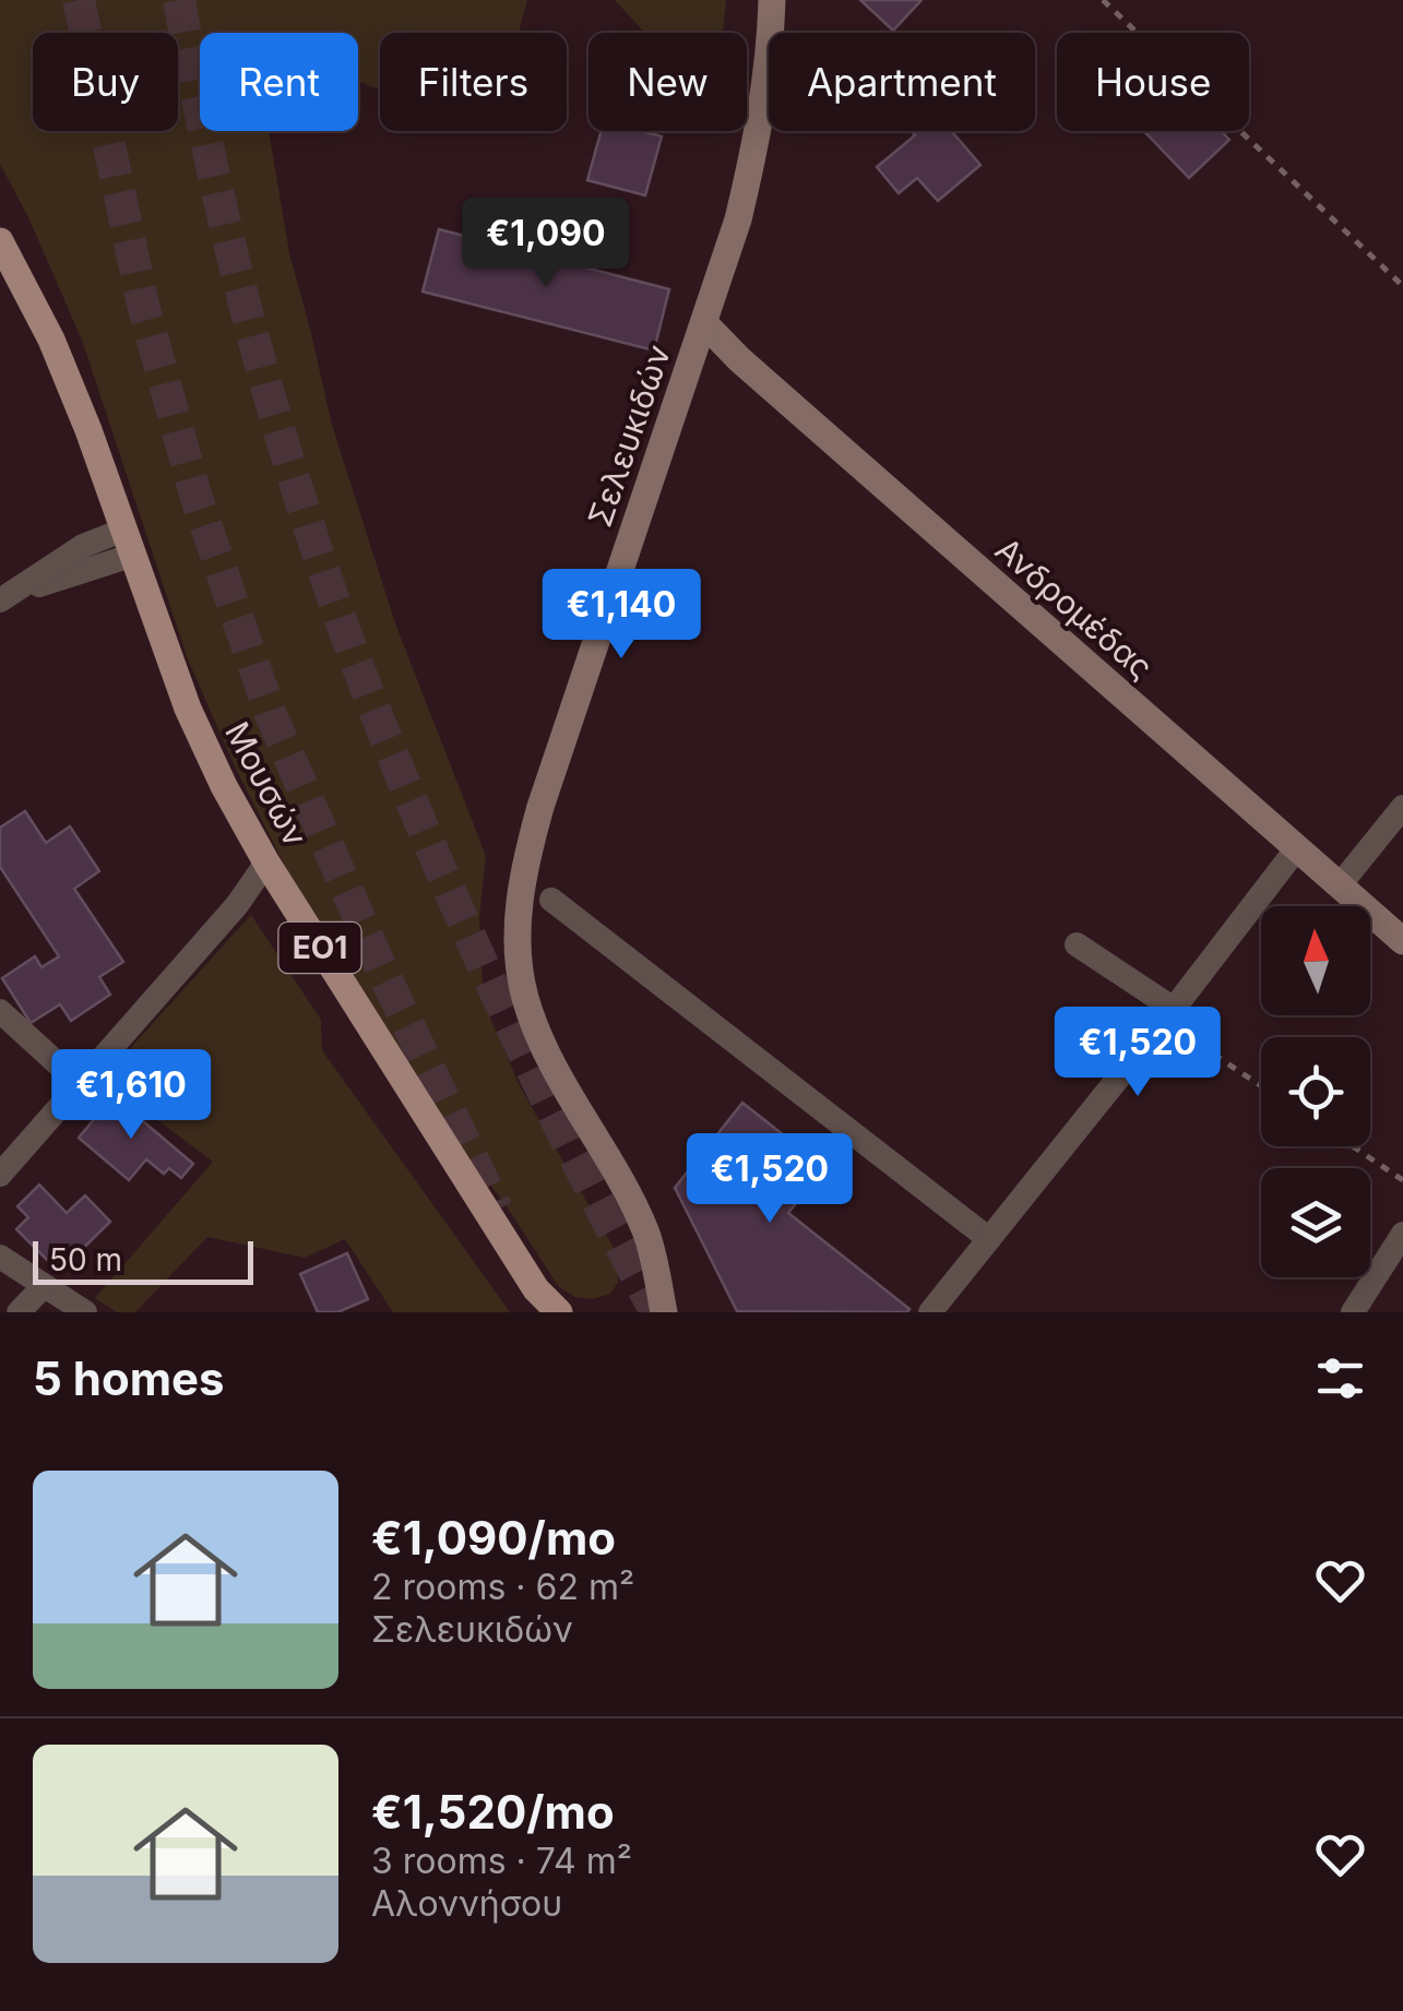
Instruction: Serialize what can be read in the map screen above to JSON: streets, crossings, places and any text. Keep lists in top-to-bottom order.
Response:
{
  "streets": {
    "main road": ["Μουσών", "ΕΟ1"],
    "street": ["Σελευκιδών", "Ανδρομέδας"]
  },
  "crossings": [
    ["Σελευκιδών", "Ανδρομέδας"]
  ],
  "scale_bar": "50 m",
  "north": "top",
  "page": {
    "chip": [
      "Buy",
      "Rent",
      "Filters",
      "New",
      "Apartment",
      "House"
    ],
    "price": [
      "€1,090",
      "€1,140",
      "€1,520",
      "€1,610",
      "€1,520"
    ],
    "scale": "50 m",
    "heading": "5 homes",
    "list": [
      {
        "name": "€1,090/mo",
        "note": "2 rooms · 62 m² · Σελευκιδών"
      },
      {
        "name": "€1,520/mo",
        "note": "3 rooms · 74 m² · Αλοννήσου"
      }
    ]
  }
}
